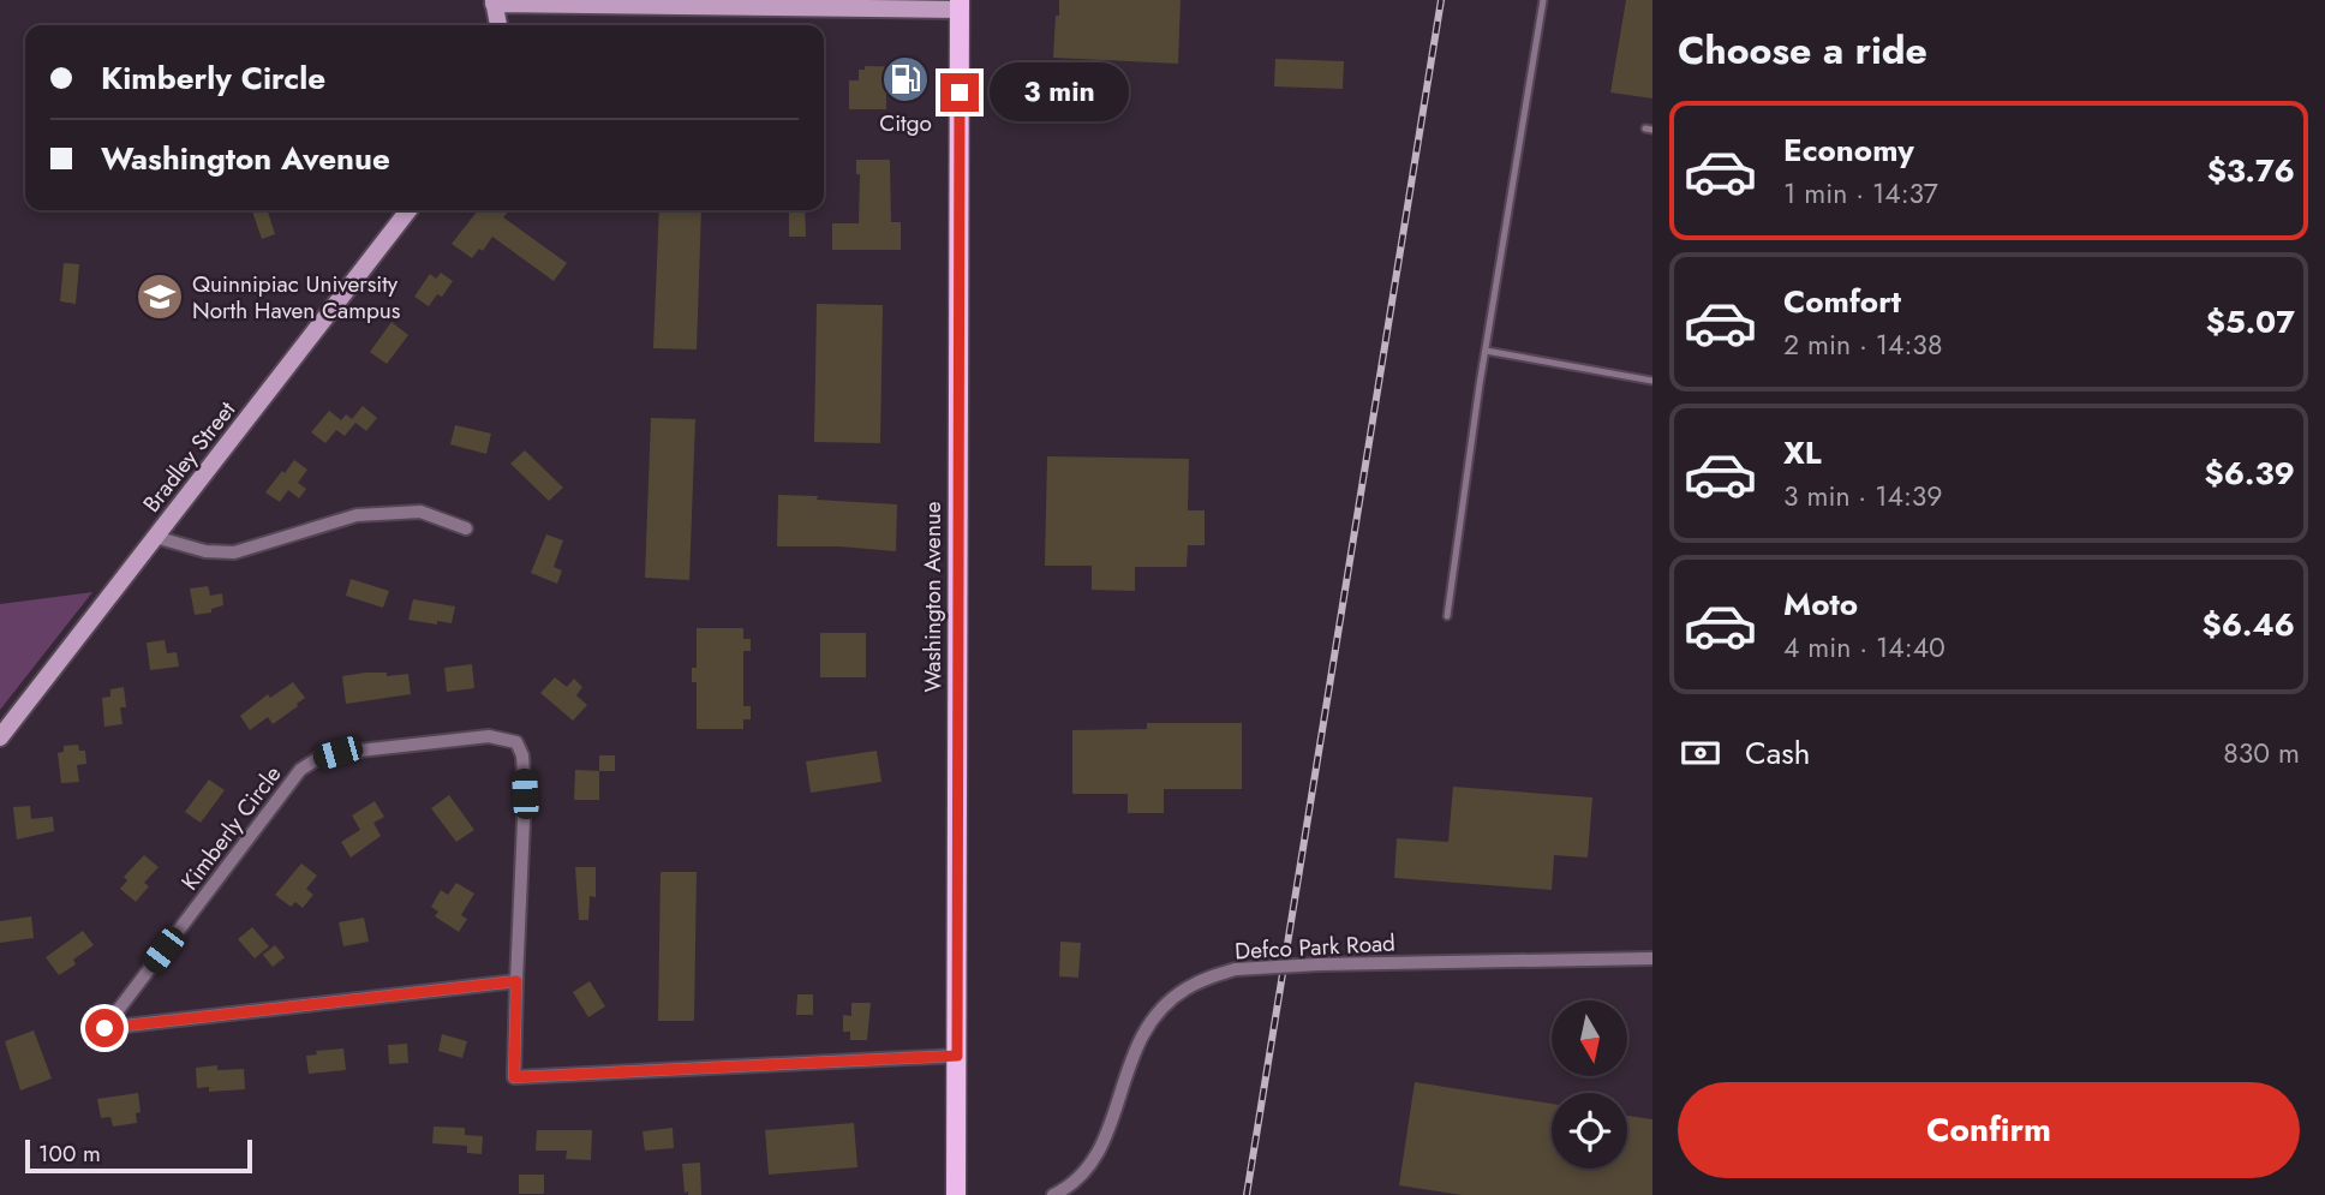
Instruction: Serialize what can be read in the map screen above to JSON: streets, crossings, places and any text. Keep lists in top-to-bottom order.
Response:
{
  "streets": {
    "main road": ["Washington Avenue"],
    "street": ["Bradley Street", "Kimberly Circle", "Defco Park Road"]
  },
  "crossings": [
    ["Washington Avenue", "Kimberly Circle"]
  ],
  "places": {
    "fuel station": ["Citgo"],
    "school or university": ["Quinnipiac University North Haven Campus"]
  },
  "scale_bar": "100 m",
  "north": "bottom",
  "page": {
    "heading": "Choose a ride",
    "banner": ["Kimberly Circle", "Washington Avenue"],
    "bubble": "3 min",
    "list": [
      {
        "name": "Economy",
        "note": "1 min · 14:37",
        "value": "$3.76"
      },
      {
        "name": "Comfort",
        "note": "2 min · 14:38",
        "value": "$5.07"
      },
      {
        "name": "XL",
        "note": "3 min · 14:39",
        "value": "$6.39"
      },
      {
        "name": "Moto",
        "note": "4 min · 14:40",
        "value": "$6.46"
      }
    ],
    "pay": ["Cash", "830 m"],
    "buttons": "Confirm",
    "scale": "100 m"
  }
}
